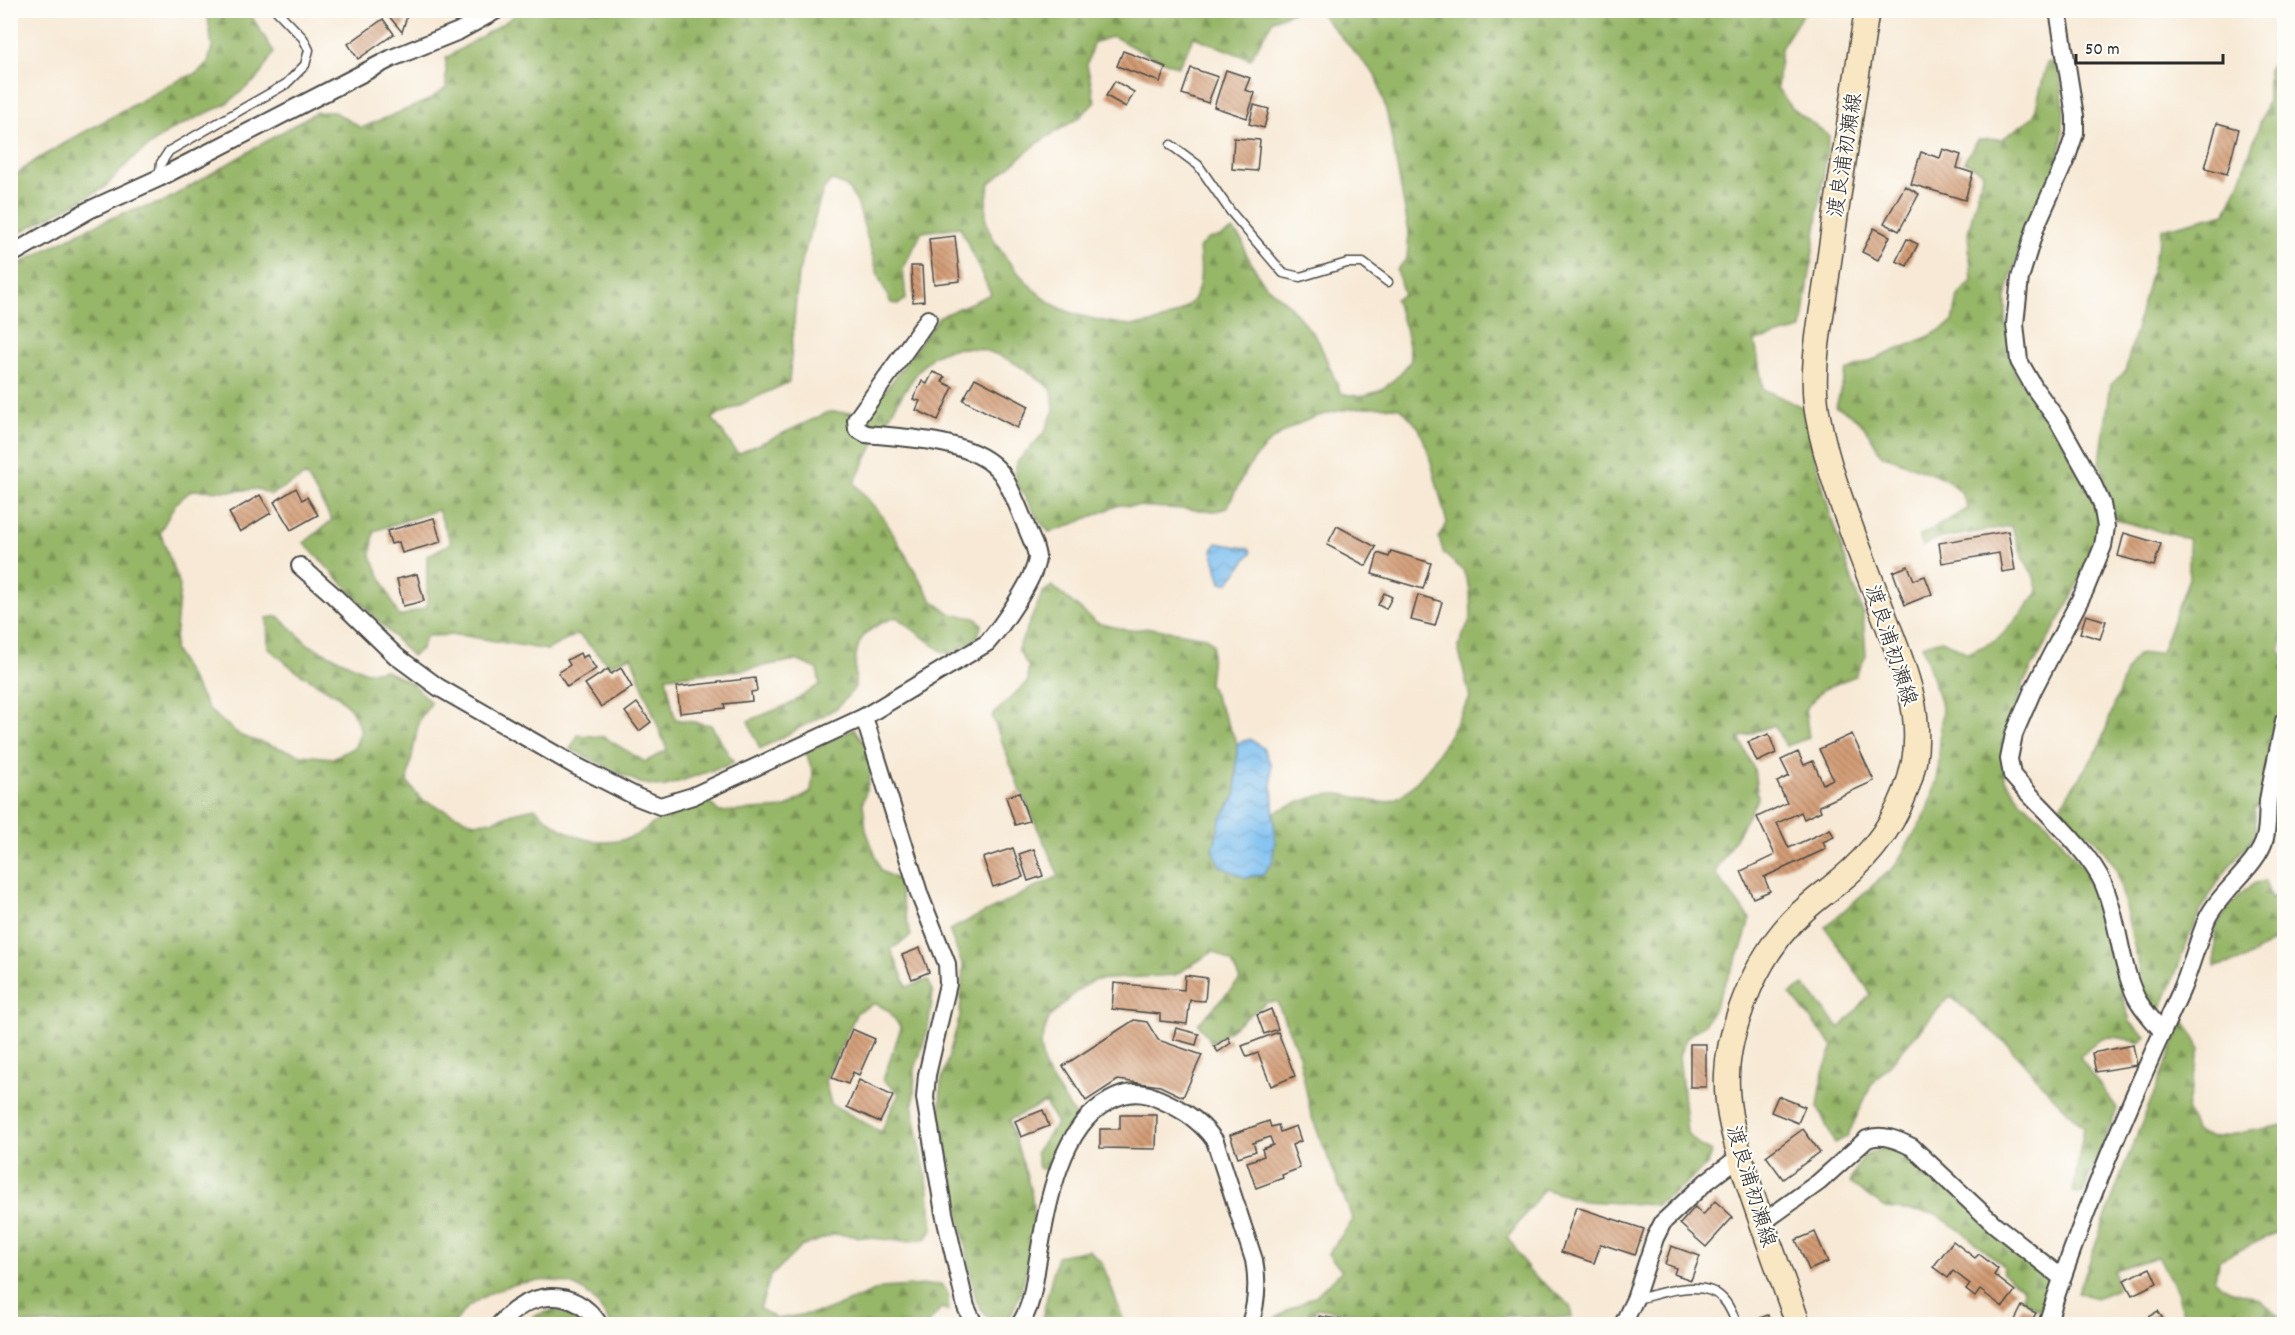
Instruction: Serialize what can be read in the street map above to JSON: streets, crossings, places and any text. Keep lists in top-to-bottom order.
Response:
{
  "streets": {
    "main road": ["渡良浦初瀬線"]
  },
  "scale_bar": "50 m"
}
